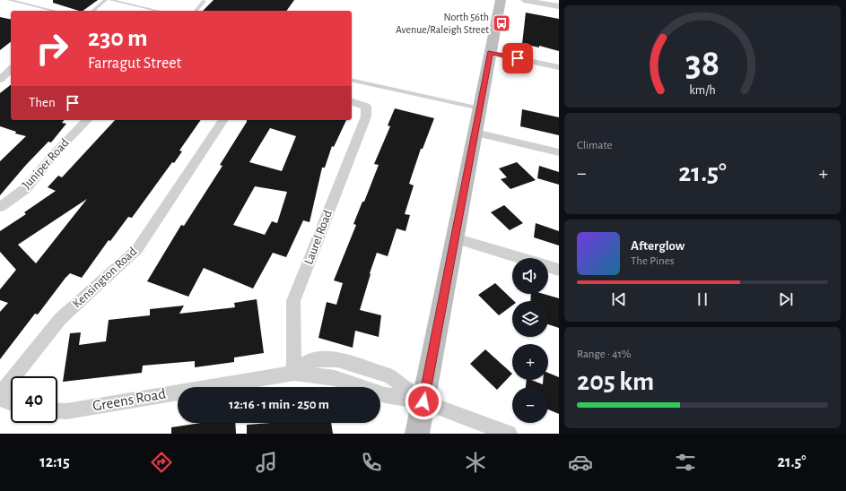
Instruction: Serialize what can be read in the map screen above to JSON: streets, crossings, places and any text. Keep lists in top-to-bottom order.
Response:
{
  "streets": {
    "street": [
      "Juniper Road",
      "Laurel Road",
      "Kensington Road",
      "Greens Road"
    ]
  },
  "crossings": [
    ["Laurel Road", "Greens Road"]
  ],
  "places": {
    "bus stop": ["North 56th Avenue/Raleigh Street"]
  },
  "page": {
    "turn": ["230 m", "Farragut Street"],
    "then": "Then",
    "tile": [
      "Climate",
      ["Range · 41%", "205 km"]
    ],
    "heat": ["−", "21.5°", "+"],
    "song": ["Afterglow", "The Pines"],
    "map_buttons": ["+", "−"],
    "limit": "40",
    "trip": "12:16 · 1 min · 250 m",
    "tabs": ["12:15", "21.5°"],
    "gauge": ["38", "km/h"]
  }
}
